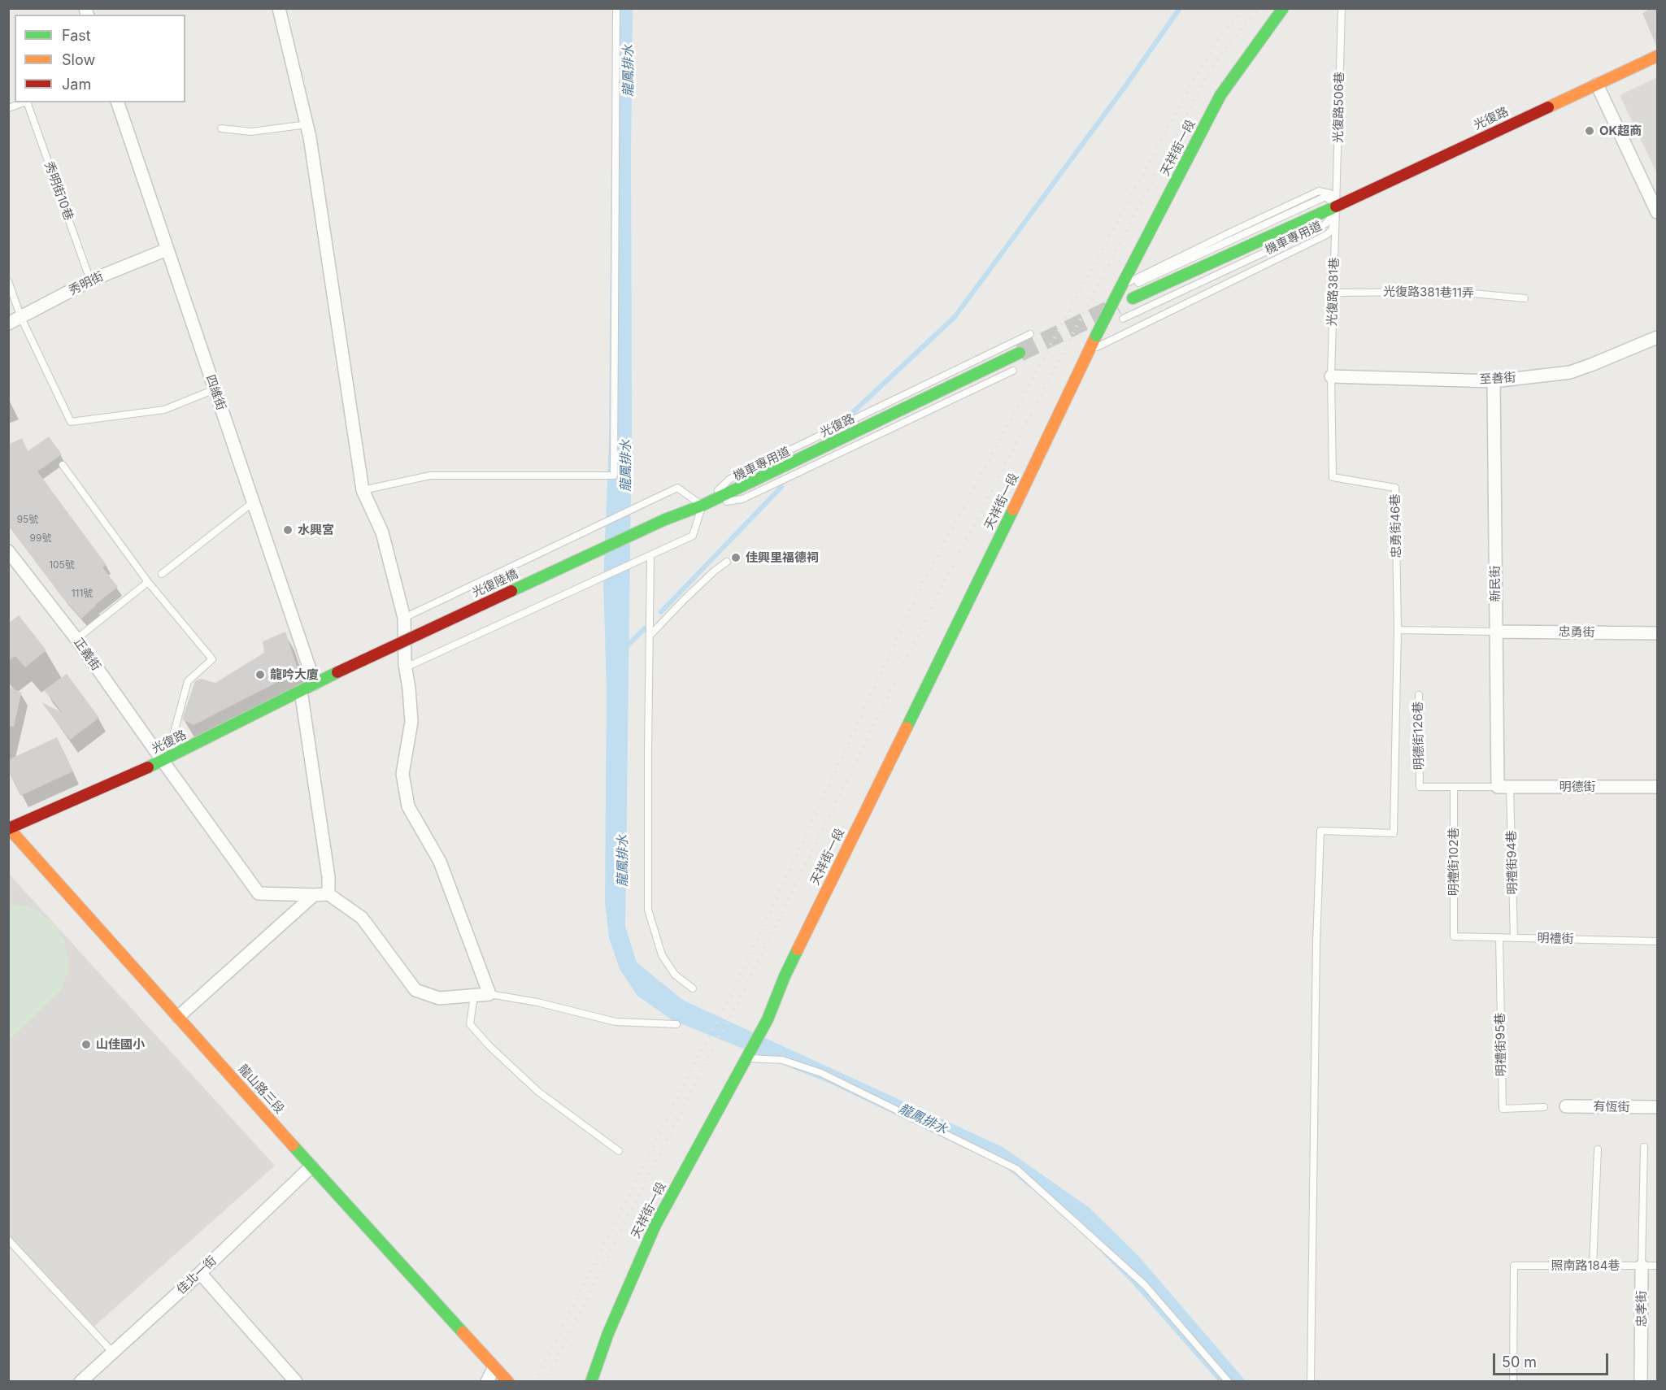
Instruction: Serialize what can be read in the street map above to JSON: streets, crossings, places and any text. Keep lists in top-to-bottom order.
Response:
{
  "streets": {
    "street": [
      "光復路",
      "天祥街一段",
      "秀明街",
      "至善街",
      "四維街",
      "光復陸橋",
      "新民街",
      "忠勇街",
      "正義街",
      "明德街",
      "龍山路三段",
      "有恆街",
      "佳北一街",
      "忠孝街"
    ],
    "lane": [
      "光復路506巷",
      "秀明街10巷",
      "機車專用道",
      "光復路381巷",
      "光復路381巷11弄",
      "忠勇街46巷",
      "明德街126巷",
      "明禮街102巷",
      "明禮街94巷",
      "明禮街",
      "明禮街95巷",
      "照南路184巷"
    ]
  },
  "crossings": [
    ["光復路506巷", "光復路"],
    ["光復路506巷", "機車專用道"],
    ["光復路506巷", "光復路381巷"],
    ["光復路", "機車專用道"],
    ["光復路", "光復路381巷"],
    ["光復路", "四維街"],
    ["光復路", "光復陸橋"],
    ["光復路", "正義街"],
    ["光復路", "龍山路三段"],
    ["秀明街10巷", "秀明街"],
    ["機車專用道", "光復路381巷"],
    ["秀明街", "四維街"],
    ["光復路381巷", "光復路381巷11弄"],
    ["光復路381巷", "至善街"],
    ["光復路381巷", "忠勇街46巷"],
    ["至善街", "忠勇街46巷"],
    ["至善街", "新民街"],
    ["新民街", "忠勇街"],
    ["新民街", "明德街126巷"],
    ["新民街", "明德街"],
    ["新民街", "明禮街94巷"],
    ["明德街126巷", "明德街"],
    ["明德街126巷", "明禮街102巷"],
    ["明德街126巷", "明禮街94巷"],
    ["明德街", "明禮街94巷"],
    ["明禮街102巷", "明禮街"],
    ["明禮街94巷", "明禮街"],
    ["明禮街", "明禮街95巷"],
    ["龍山路三段", "佳北一街"],
    ["照南路184巷", "忠孝街"]
  ],
  "water": ["龍鳳排水"],
  "places": [
    "OK超商",
    "水興宮",
    "佳興里福德祠",
    "龍吟大廈",
    "山佳國小"
  ],
  "house_numbers": [
    "95號",
    "99號",
    "105號",
    "111號"
  ],
  "legend": ["Fast", "Slow", "Jam"],
  "scale_bar": "50 m"
}
